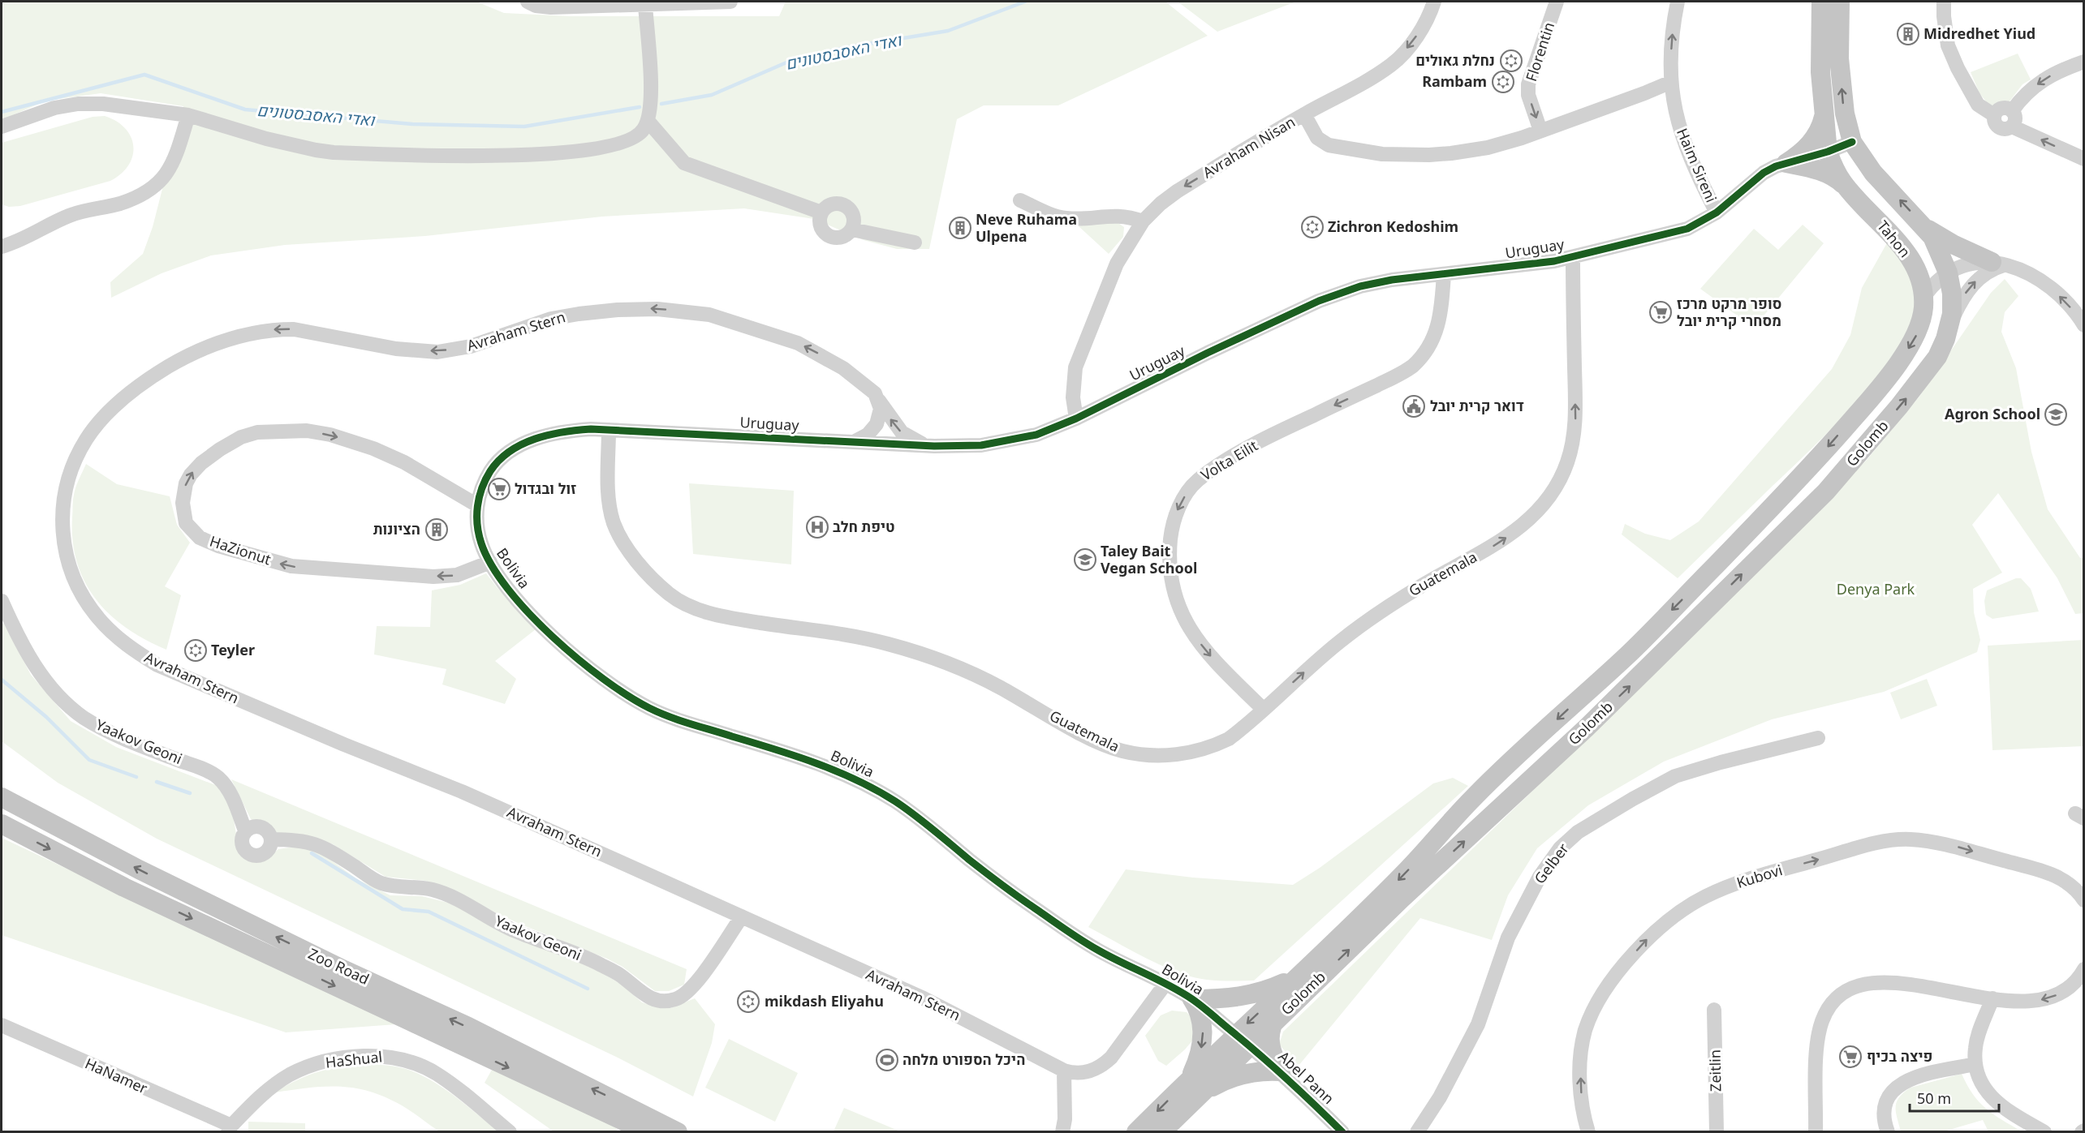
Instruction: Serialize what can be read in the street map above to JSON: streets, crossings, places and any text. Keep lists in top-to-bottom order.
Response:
{
  "streets": {
    "main road": ["Tahon", "Golomb", "Zoo Road"],
    "street": [
      "Florentin",
      "Avraham Nisan",
      "Haim Sireni",
      "Uruguay",
      "Avraham Stern",
      "Volta Eilit",
      "HaZionut",
      "Bolivia",
      "Guatemala",
      "Yaakov Geoni",
      "Gelber",
      "Kubovi",
      "HaShual",
      "Zeitlin",
      "HaNamer",
      "Abel Pann"
    ]
  },
  "crossings": [
    ["Florentin", "Avraham Nisan"],
    ["Avraham Nisan", "Haim Sireni"],
    ["Avraham Nisan", "Uruguay"],
    ["Haim Sireni", "Uruguay"],
    ["Tahon", "Uruguay"],
    ["Tahon", "Golomb"],
    ["Uruguay", "Volta Eilit"],
    ["Uruguay", "HaZionut"],
    ["Uruguay", "Bolivia"],
    ["Uruguay", "Guatemala"],
    ["Avraham Stern", "Bolivia"],
    ["Avraham Stern", "Yaakov Geoni"],
    ["Golomb", "Bolivia"],
    ["Golomb", "Abel Pann"],
    ["Volta Eilit", "Guatemala"],
    ["HaZionut", "Bolivia"],
    ["Bolivia", "Abel Pann"],
    ["HaShual", "HaNamer"]
  ],
  "one_way": ["Florentin", "Haim Sireni", "Guatemala"],
  "water": ["ואדי האסבסטונים"],
  "parks": ["Denya Park"],
  "places": {
    "building": ["Midredhet Yiud", "Neve Ruhama Ulpena", "הציונות"],
    "synagogue": [
      "נחלת גאולים",
      "Rambam",
      "Zichron Kedoshim",
      "Teyler",
      "mikdash Eliyahu"
    ],
    "supermarket": ["סופר מרקט מרכז מסחרי קרית יובל", "זול ובגדול", "פיצה בכיף"],
    "public building": ["דואר קרית יובל"],
    "school or university": ["Agron School", "Taley Bait Vegan School"],
    "hospital": ["טיפת חלב"],
    "sports": ["היכל הספורט מלחה"]
  },
  "scale_bar": "50 m"
}
